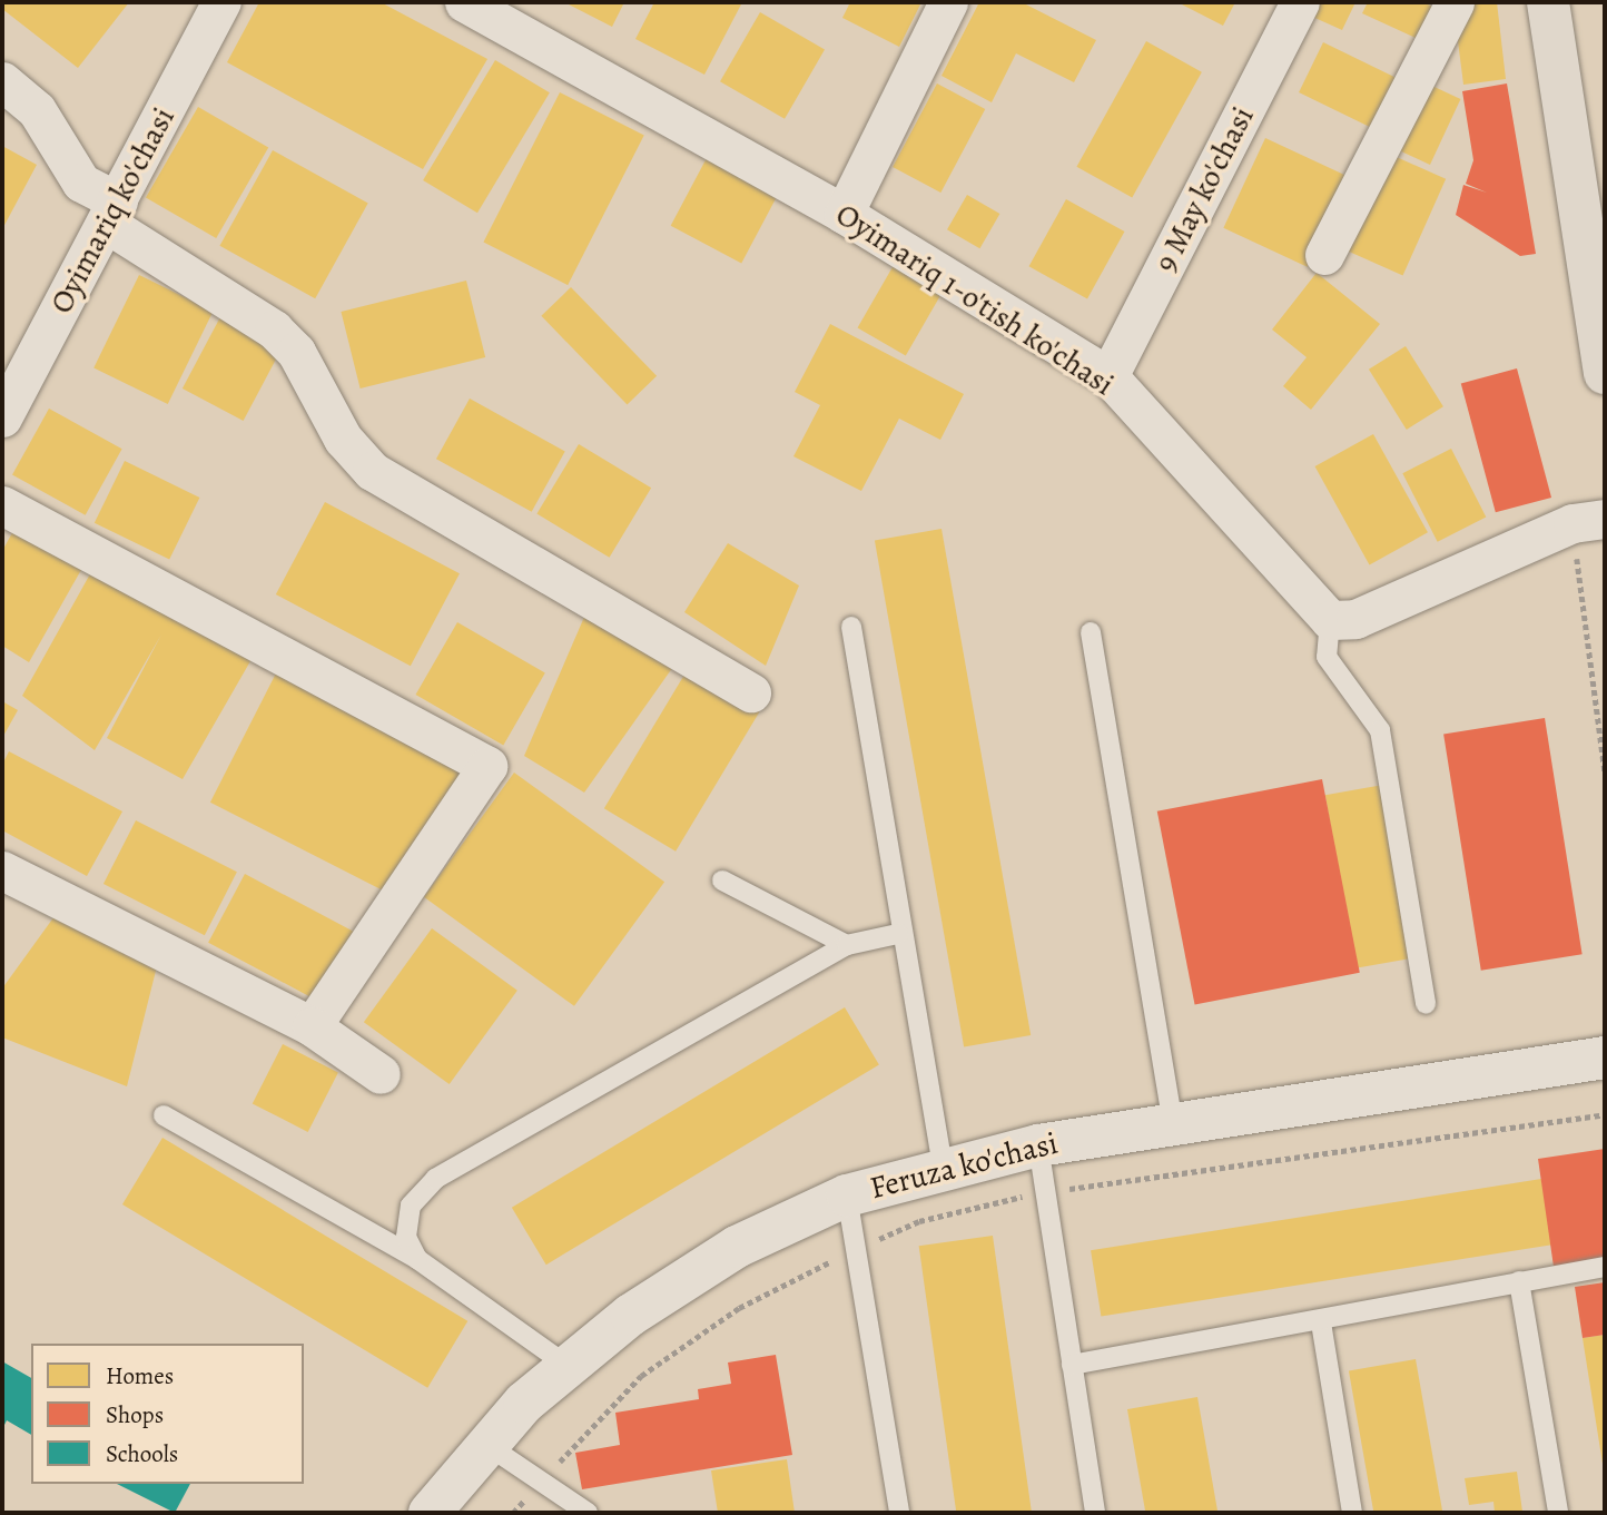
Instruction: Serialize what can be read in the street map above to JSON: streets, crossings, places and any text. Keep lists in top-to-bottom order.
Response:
{
  "streets": {
    "street": [
      "9 May ko'chasi",
      "Oyimariq ko'chasi",
      "Oyimariq 1-o'tish ko'chasi",
      "Feruza ko'chasi"
    ]
  },
  "crossings": [
    ["9 May ko'chasi", "Oyimariq 1-o'tish ko'chasi"]
  ],
  "legend": ["Homes", "Shops", "Schools"]
}
